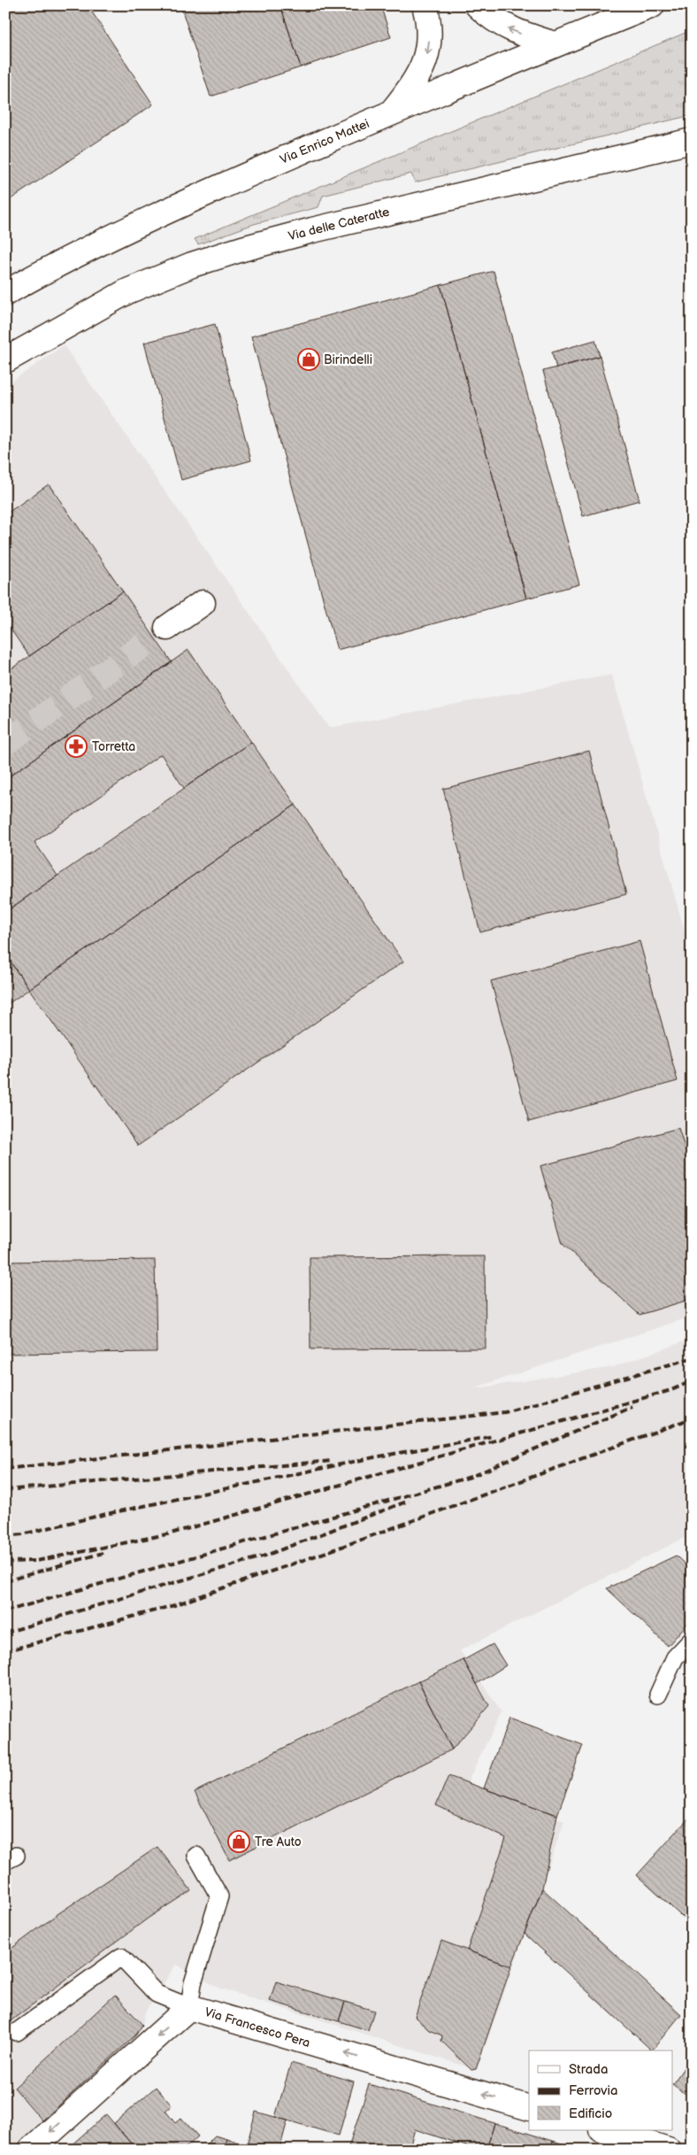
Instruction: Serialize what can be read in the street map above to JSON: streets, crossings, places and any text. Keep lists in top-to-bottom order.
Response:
{
  "streets": {
    "street": ["Via Enrico Mattei", "Via delle Cateratte", "Via Francesco Pera"]
  },
  "one_way": ["Via Francesco Pera"],
  "places": {
    "shop": ["Birindelli", "Tre Auto"],
    "pharmacy": ["Torretta"]
  },
  "legend": ["Strada", "Ferrovia", "Edificio"]
}
